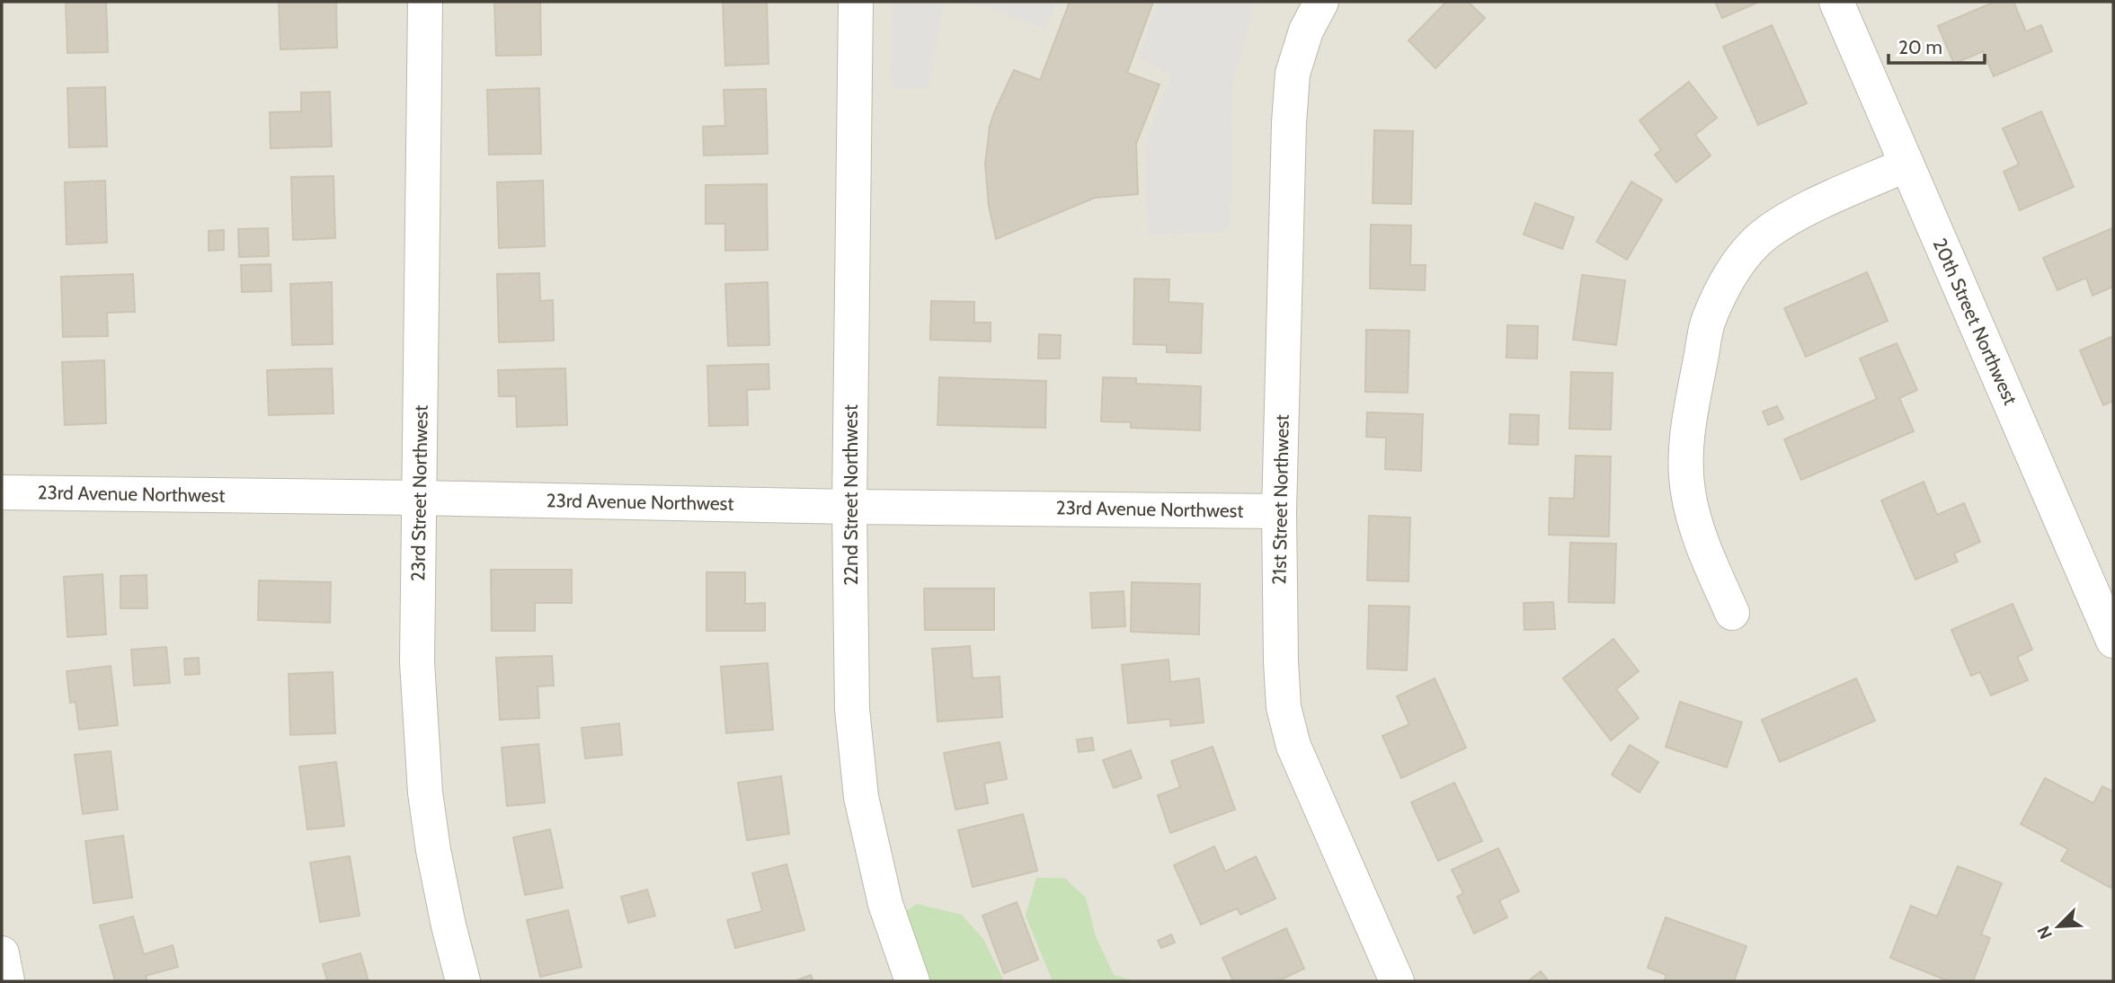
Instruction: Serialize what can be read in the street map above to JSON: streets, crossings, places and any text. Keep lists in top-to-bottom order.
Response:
{
  "streets": {
    "street": [
      "20th Street Northwest",
      "23rd Street Northwest",
      "23rd Avenue Northwest",
      "22nd Street Northwest",
      "21st Street Northwest"
    ]
  },
  "crossings": [
    ["23rd Street Northwest", "23rd Avenue Northwest"],
    ["23rd Avenue Northwest", "22nd Street Northwest"],
    ["23rd Avenue Northwest", "21st Street Northwest"]
  ],
  "scale_bar": "20 m",
  "north": "bottom left"
}
